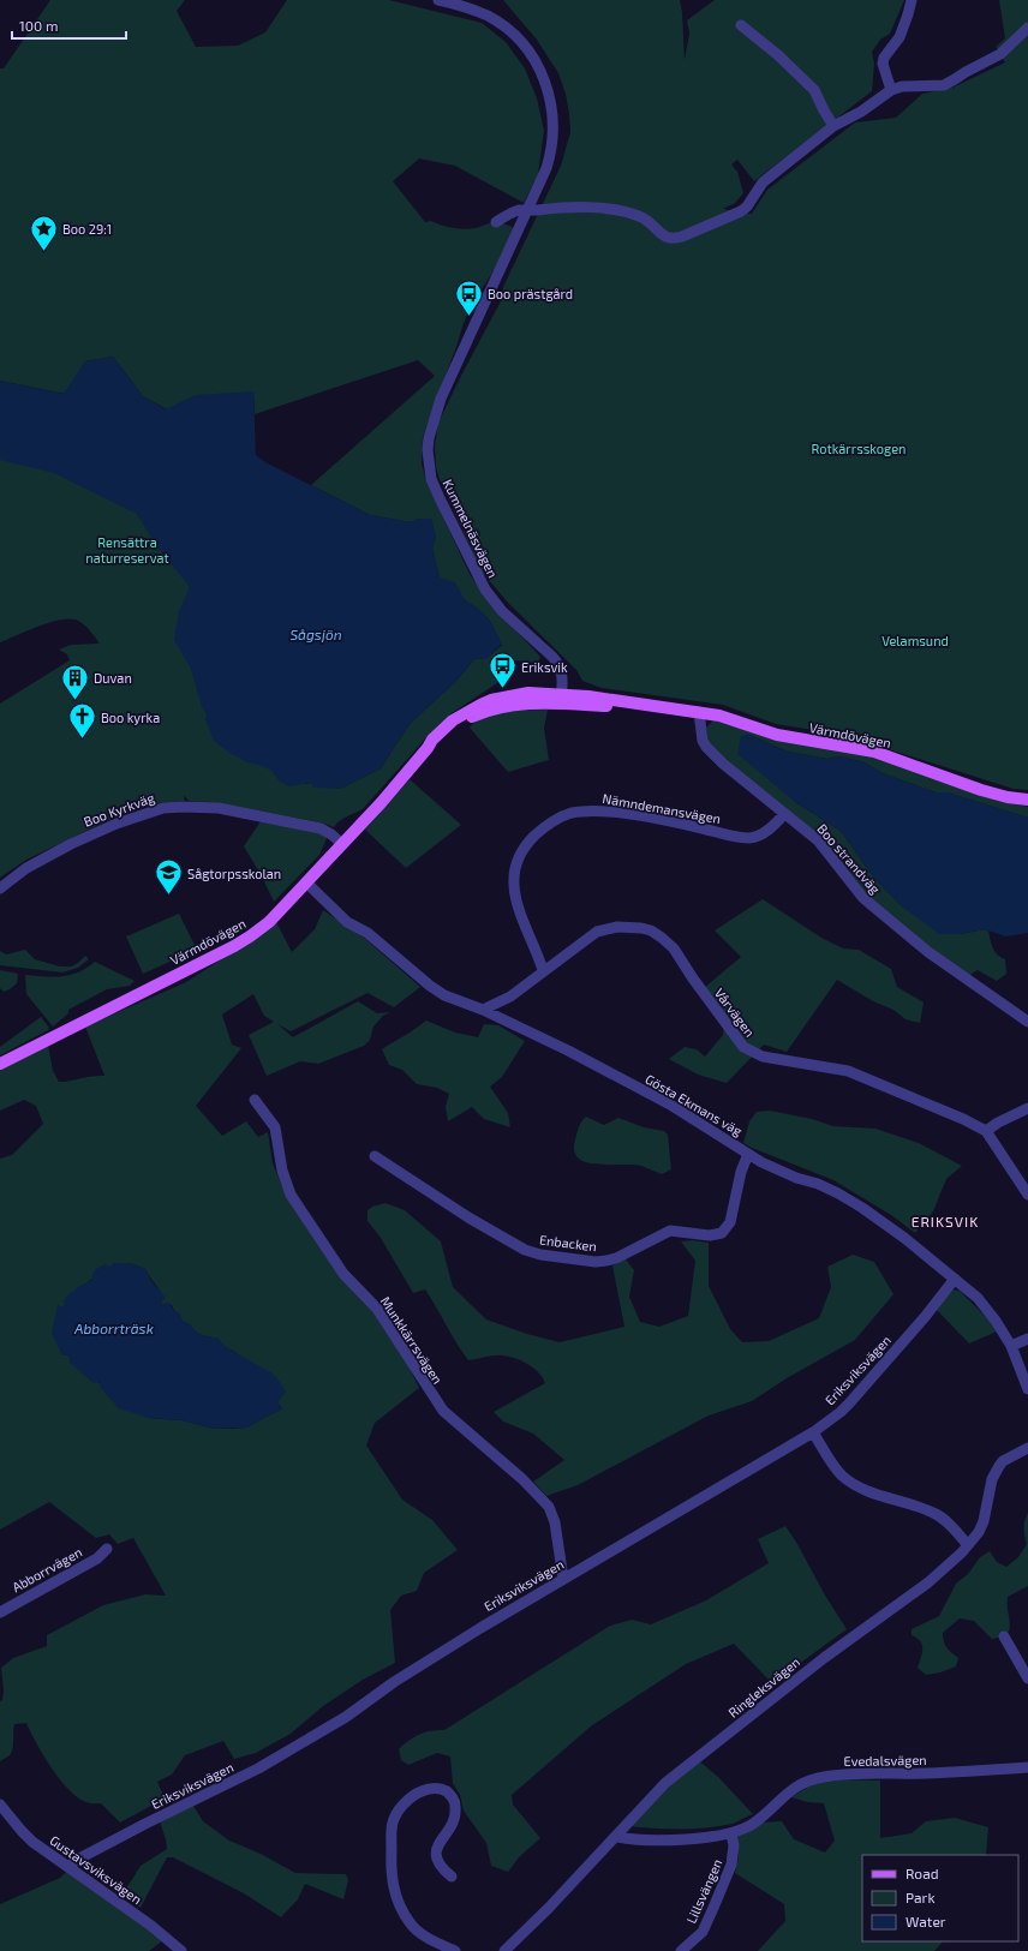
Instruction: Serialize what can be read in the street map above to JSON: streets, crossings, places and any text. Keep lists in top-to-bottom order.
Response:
{
  "streets": {
    "main road": ["Värmdövägen"],
    "street": [
      "Kummelnäsvägen",
      "Nämndemansvägen",
      "Boo Kyrkväg",
      "Boo strandväg",
      "Vårvägen",
      "Gösta Ekmans väg",
      "Enbacken",
      "Munkkärrsvägen",
      "Eriksviksvägen",
      "Abborrvägen",
      "Ringleksvägen",
      "Evedalsvägen",
      "Gustavsviksvägen",
      "Lillsvängen"
    ]
  },
  "crossings": [
    ["Kummelnäsvägen", "Värmdövägen"],
    ["Värmdövägen", "Boo Kyrkväg"],
    ["Värmdövägen", "Boo strandväg"],
    ["Värmdövägen", "Gösta Ekmans väg"],
    ["Nämndemansvägen", "Boo strandväg"],
    ["Nämndemansvägen", "Vårvägen"],
    ["Vårvägen", "Gösta Ekmans väg"],
    ["Gösta Ekmans väg", "Enbacken"],
    ["Gösta Ekmans väg", "Eriksviksvägen"],
    ["Munkkärrsvägen", "Eriksviksvägen"],
    ["Eriksviksvägen", "Gustavsviksvägen"],
    ["Ringleksvägen", "Evedalsvägen"],
    ["Evedalsvägen", "Lillsvängen"]
  ],
  "districts": ["ERIKSVIK"],
  "water": ["Sågsjön", "Abborrträsk"],
  "parks": ["Rotkärrsskogen", "Rensättra naturreservat", "Velamsund"],
  "places": {
    "place": ["Boo 29:1"],
    "bus stop": ["Boo prästgård", "Eriksvik"],
    "building": ["Duvan"],
    "church": ["Boo kyrka"],
    "school or university": ["Sågtorpsskolan"]
  },
  "legend": ["Road", "Park", "Water"],
  "scale_bar": "100 m"
}
